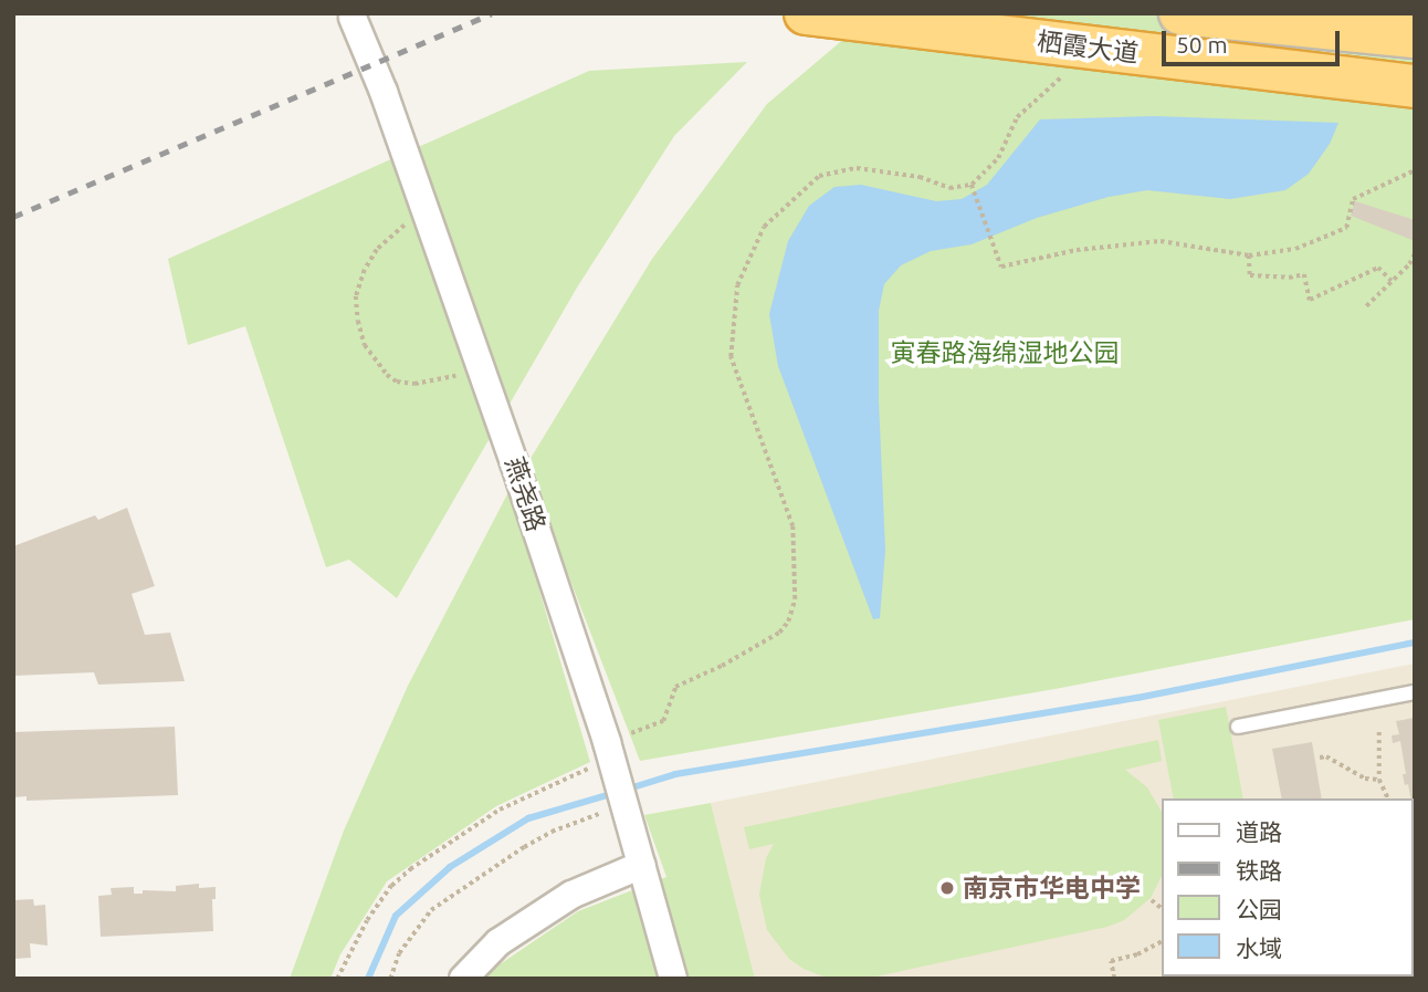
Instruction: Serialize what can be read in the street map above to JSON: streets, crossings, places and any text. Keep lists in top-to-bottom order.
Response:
{
  "streets": {
    "highway": ["栖霞大道"],
    "street": ["燕尧路"]
  },
  "parks": ["寅春路海绵湿地公园"],
  "places": ["南京市华电中学"],
  "legend": [
    "道路",
    "铁路",
    "公园",
    "水域"
  ],
  "scale_bar": "50 m"
}
